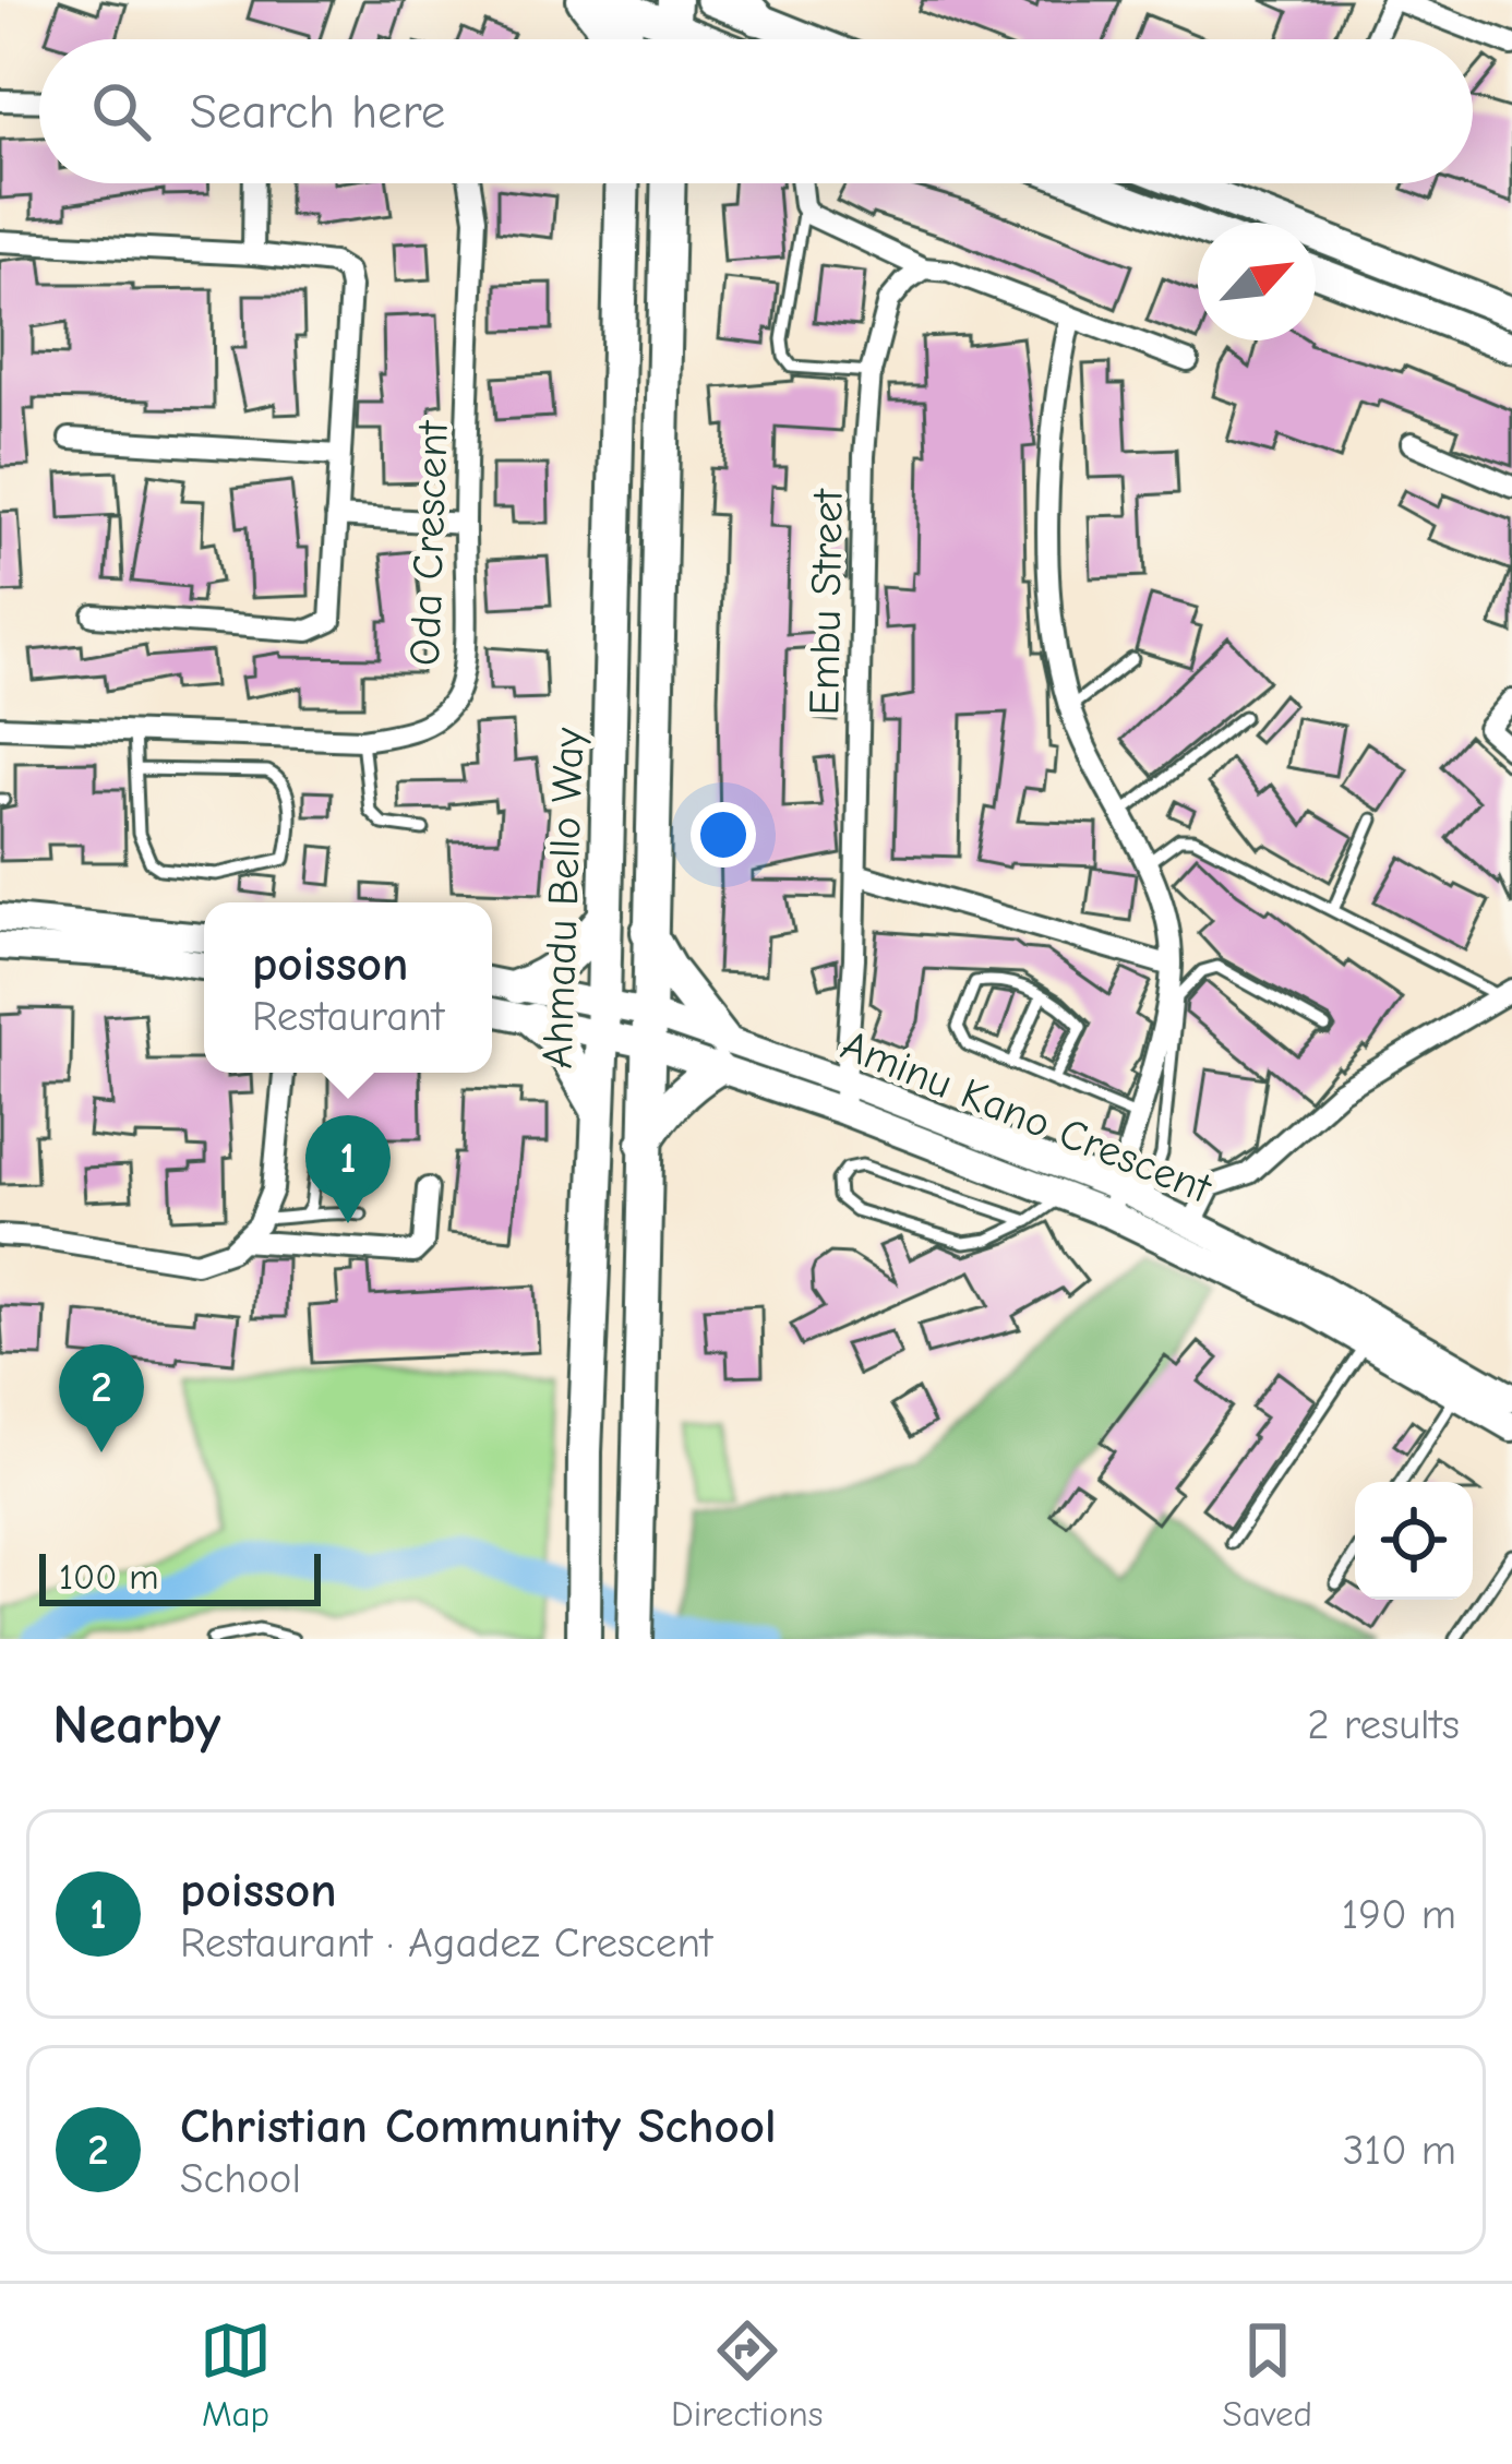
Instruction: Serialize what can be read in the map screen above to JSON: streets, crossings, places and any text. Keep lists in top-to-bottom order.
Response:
{
  "streets": {
    "main road": ["Ahmadu Bello Way"],
    "street": ["Oda Crescent", "Embu Street", "Aminu Kano Crescent"]
  },
  "crossings": [
    ["Embu Street", "Aminu Kano Crescent"],
    ["Ahmadu Bello Way", "Aminu Kano Crescent"]
  ],
  "scale_bar": "100 m",
  "north": "top right",
  "page": {
    "search": "Search here",
    "popup": ["poisson", "Restaurant"],
    "pins": ["1", "2"],
    "scale": "100 m",
    "heading": ["Nearby", "2 results"],
    "list": [
      {
        "mark": "1",
        "name": "poisson",
        "note": "Restaurant · Agadez Crescent",
        "value": "190 m"
      },
      {
        "mark": "2",
        "name": "Christian Community School",
        "note": "School",
        "value": "310 m"
      }
    ],
    "nav": ["Map", "Directions", "Saved"]
  }
}
